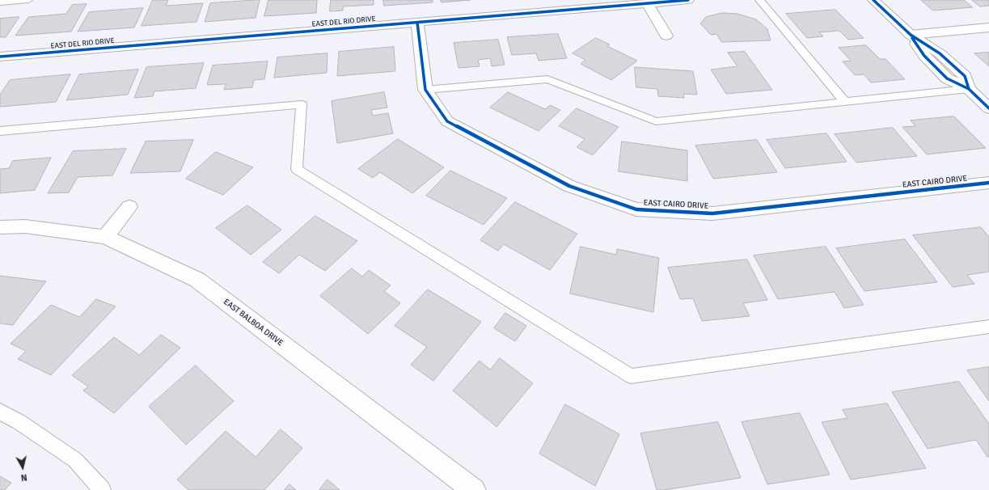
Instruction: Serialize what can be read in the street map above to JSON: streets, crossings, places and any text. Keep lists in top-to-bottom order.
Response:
{
  "streets": {
    "street": ["EAST DEL RIO DRIVE", "EAST CAIRO DRIVE", "EAST BALBOA DRIVE"]
  },
  "crossings": [
    ["EAST DEL RIO DRIVE", "EAST CAIRO DRIVE"]
  ],
  "north": "bottom"
}
